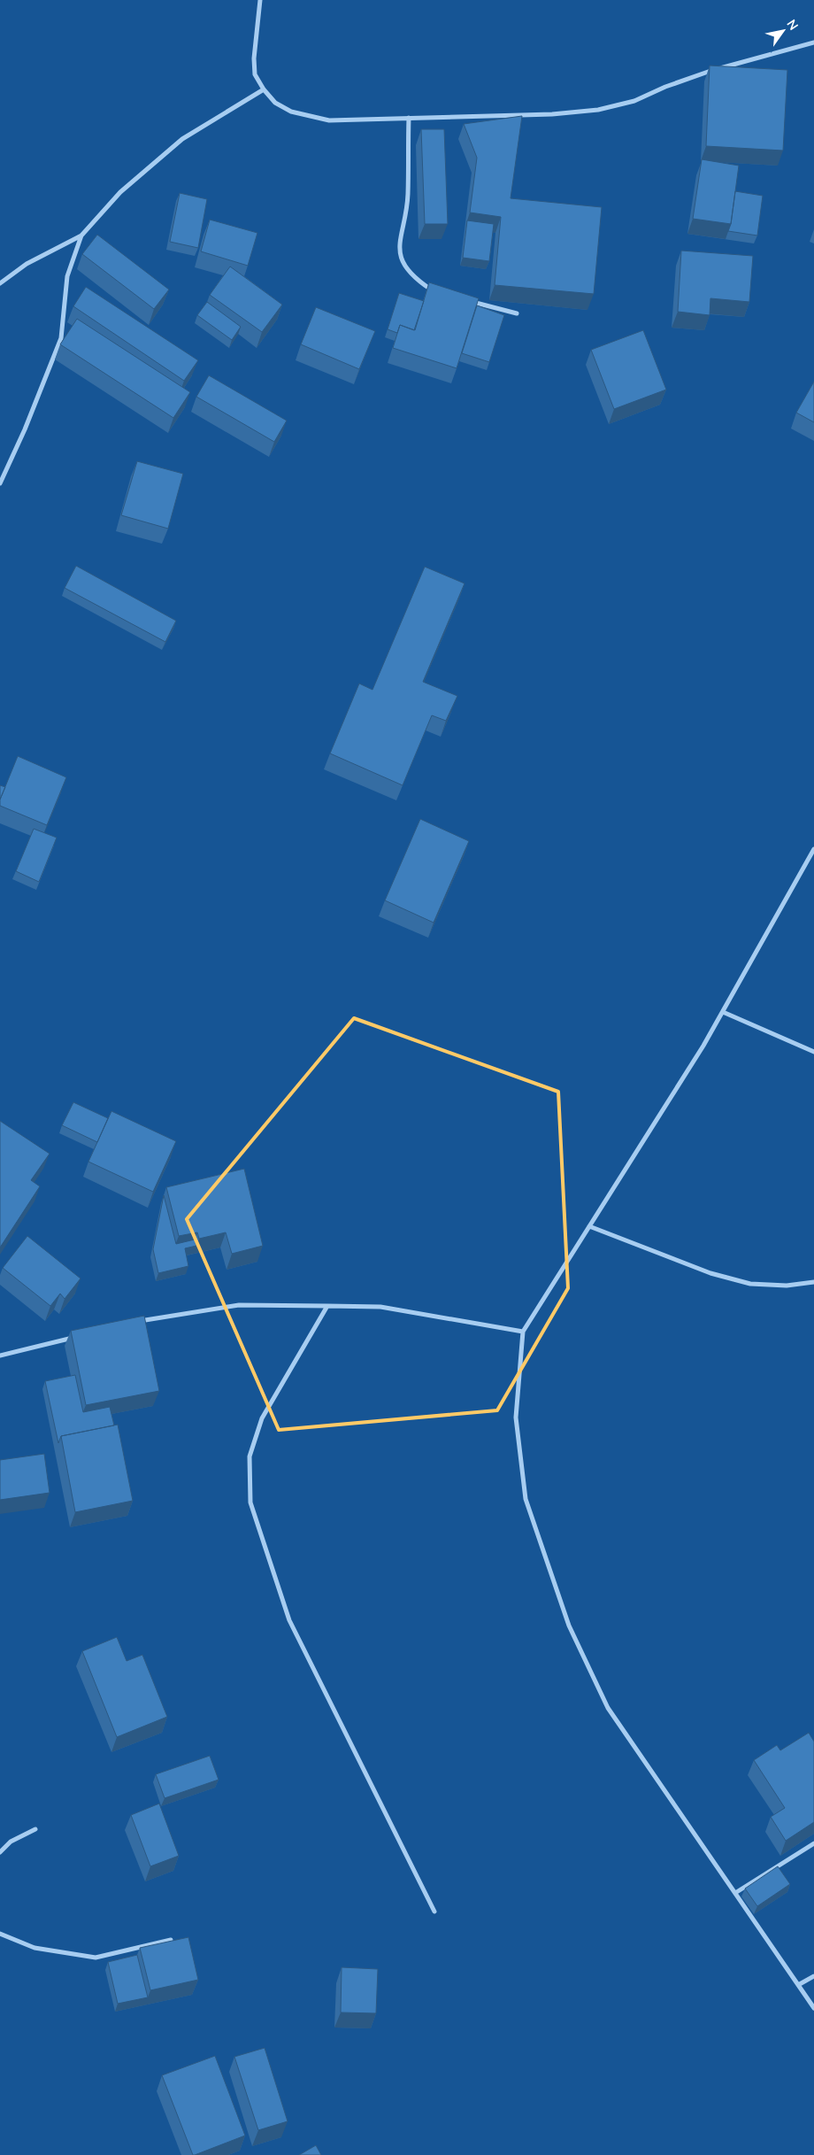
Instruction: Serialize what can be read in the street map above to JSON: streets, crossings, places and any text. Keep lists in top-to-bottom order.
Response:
{
  "north": "top right"
}
